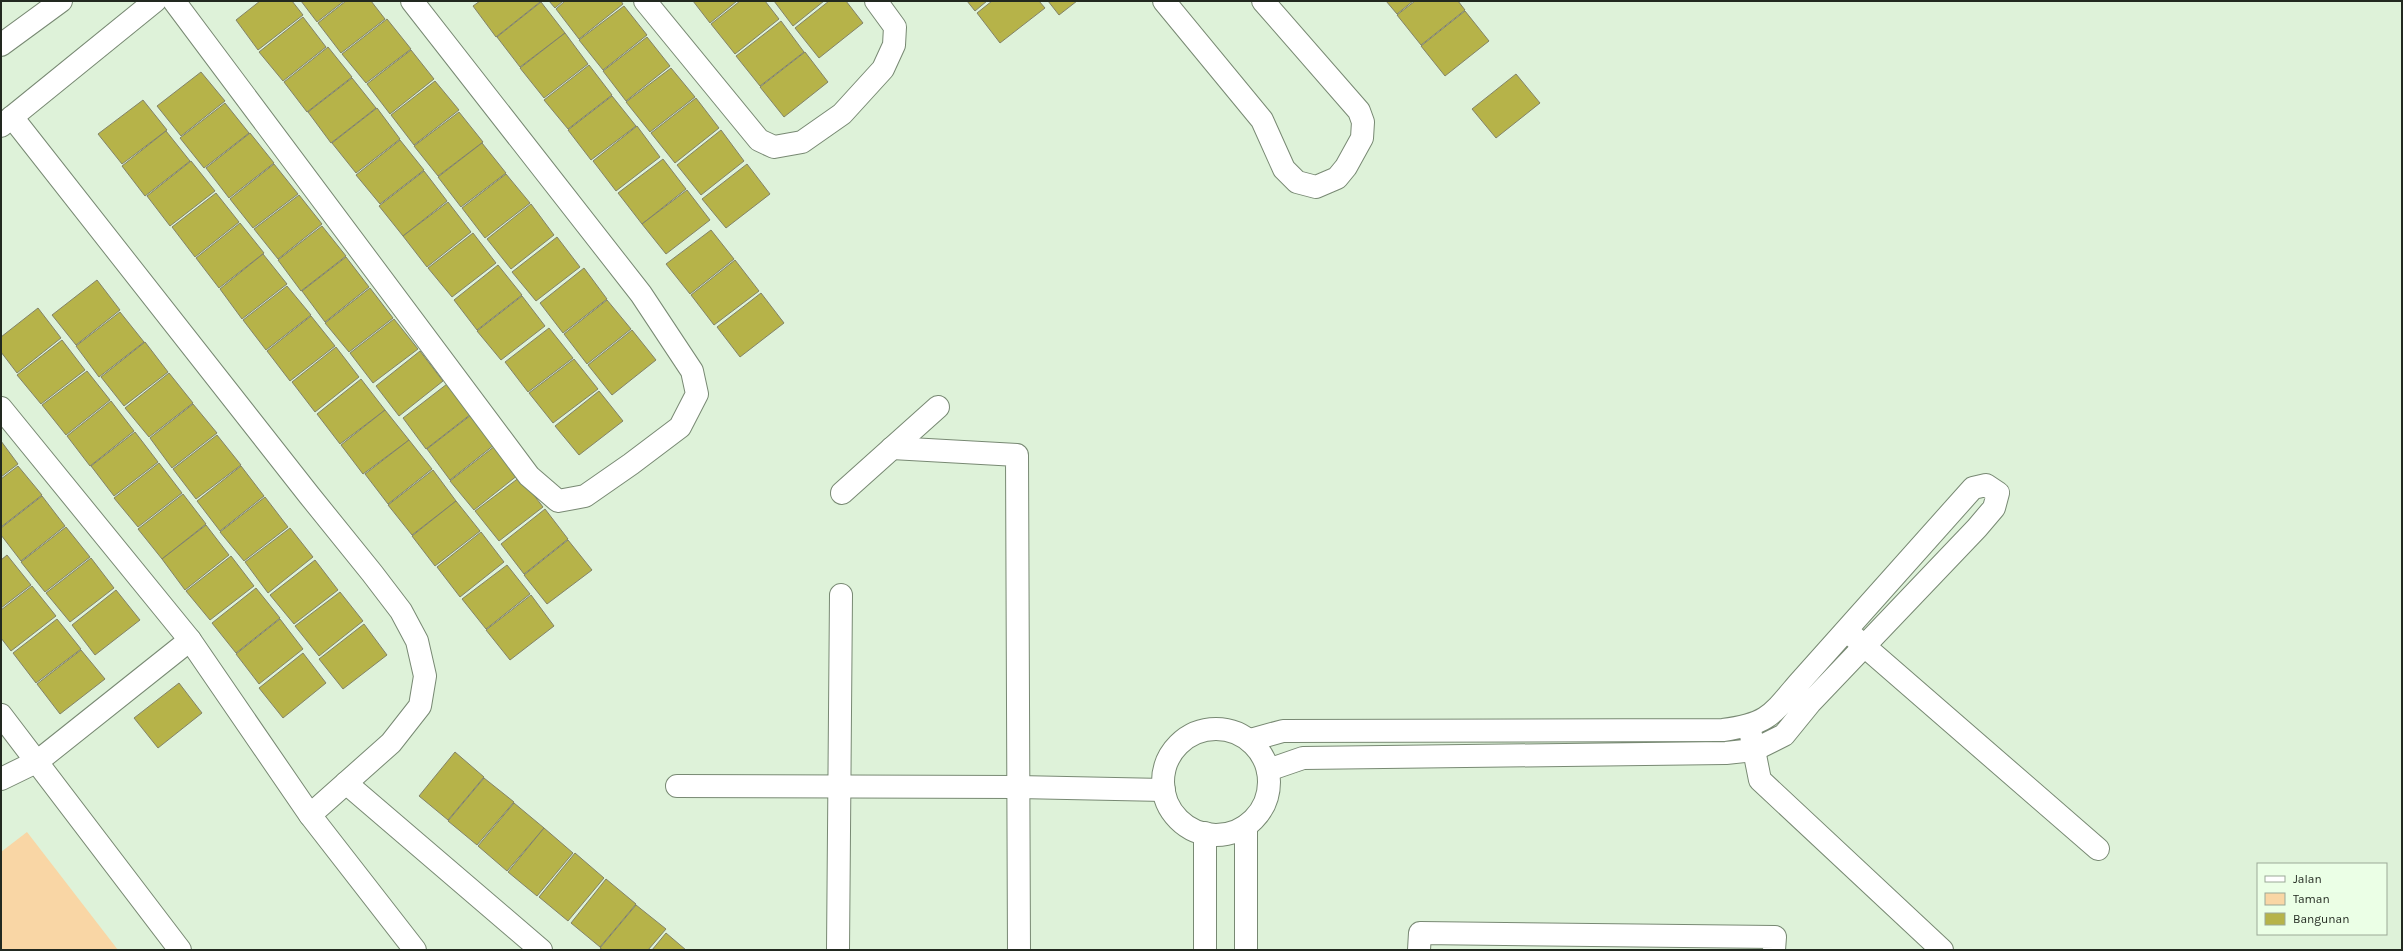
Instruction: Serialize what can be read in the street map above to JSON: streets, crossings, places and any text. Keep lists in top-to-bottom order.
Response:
{
  "legend": ["Jalan", "Taman", "Bangunan"]
}
